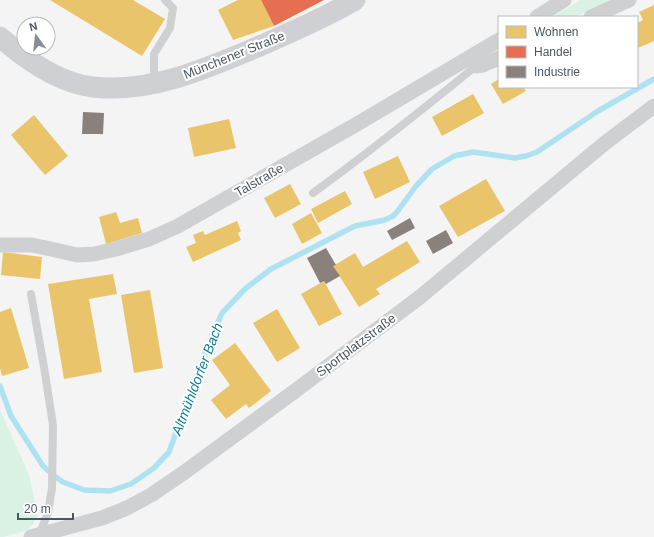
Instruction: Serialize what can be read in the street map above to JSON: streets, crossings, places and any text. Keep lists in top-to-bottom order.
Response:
{
  "streets": {
    "street": ["Münchener Straße", "Talstraße", "Sportplatzstraße"]
  },
  "water": ["Altmühldorfer Bach"],
  "legend": ["Wohnen", "Handel", "Industrie"],
  "scale_bar": "20 m",
  "north": "top"
}
